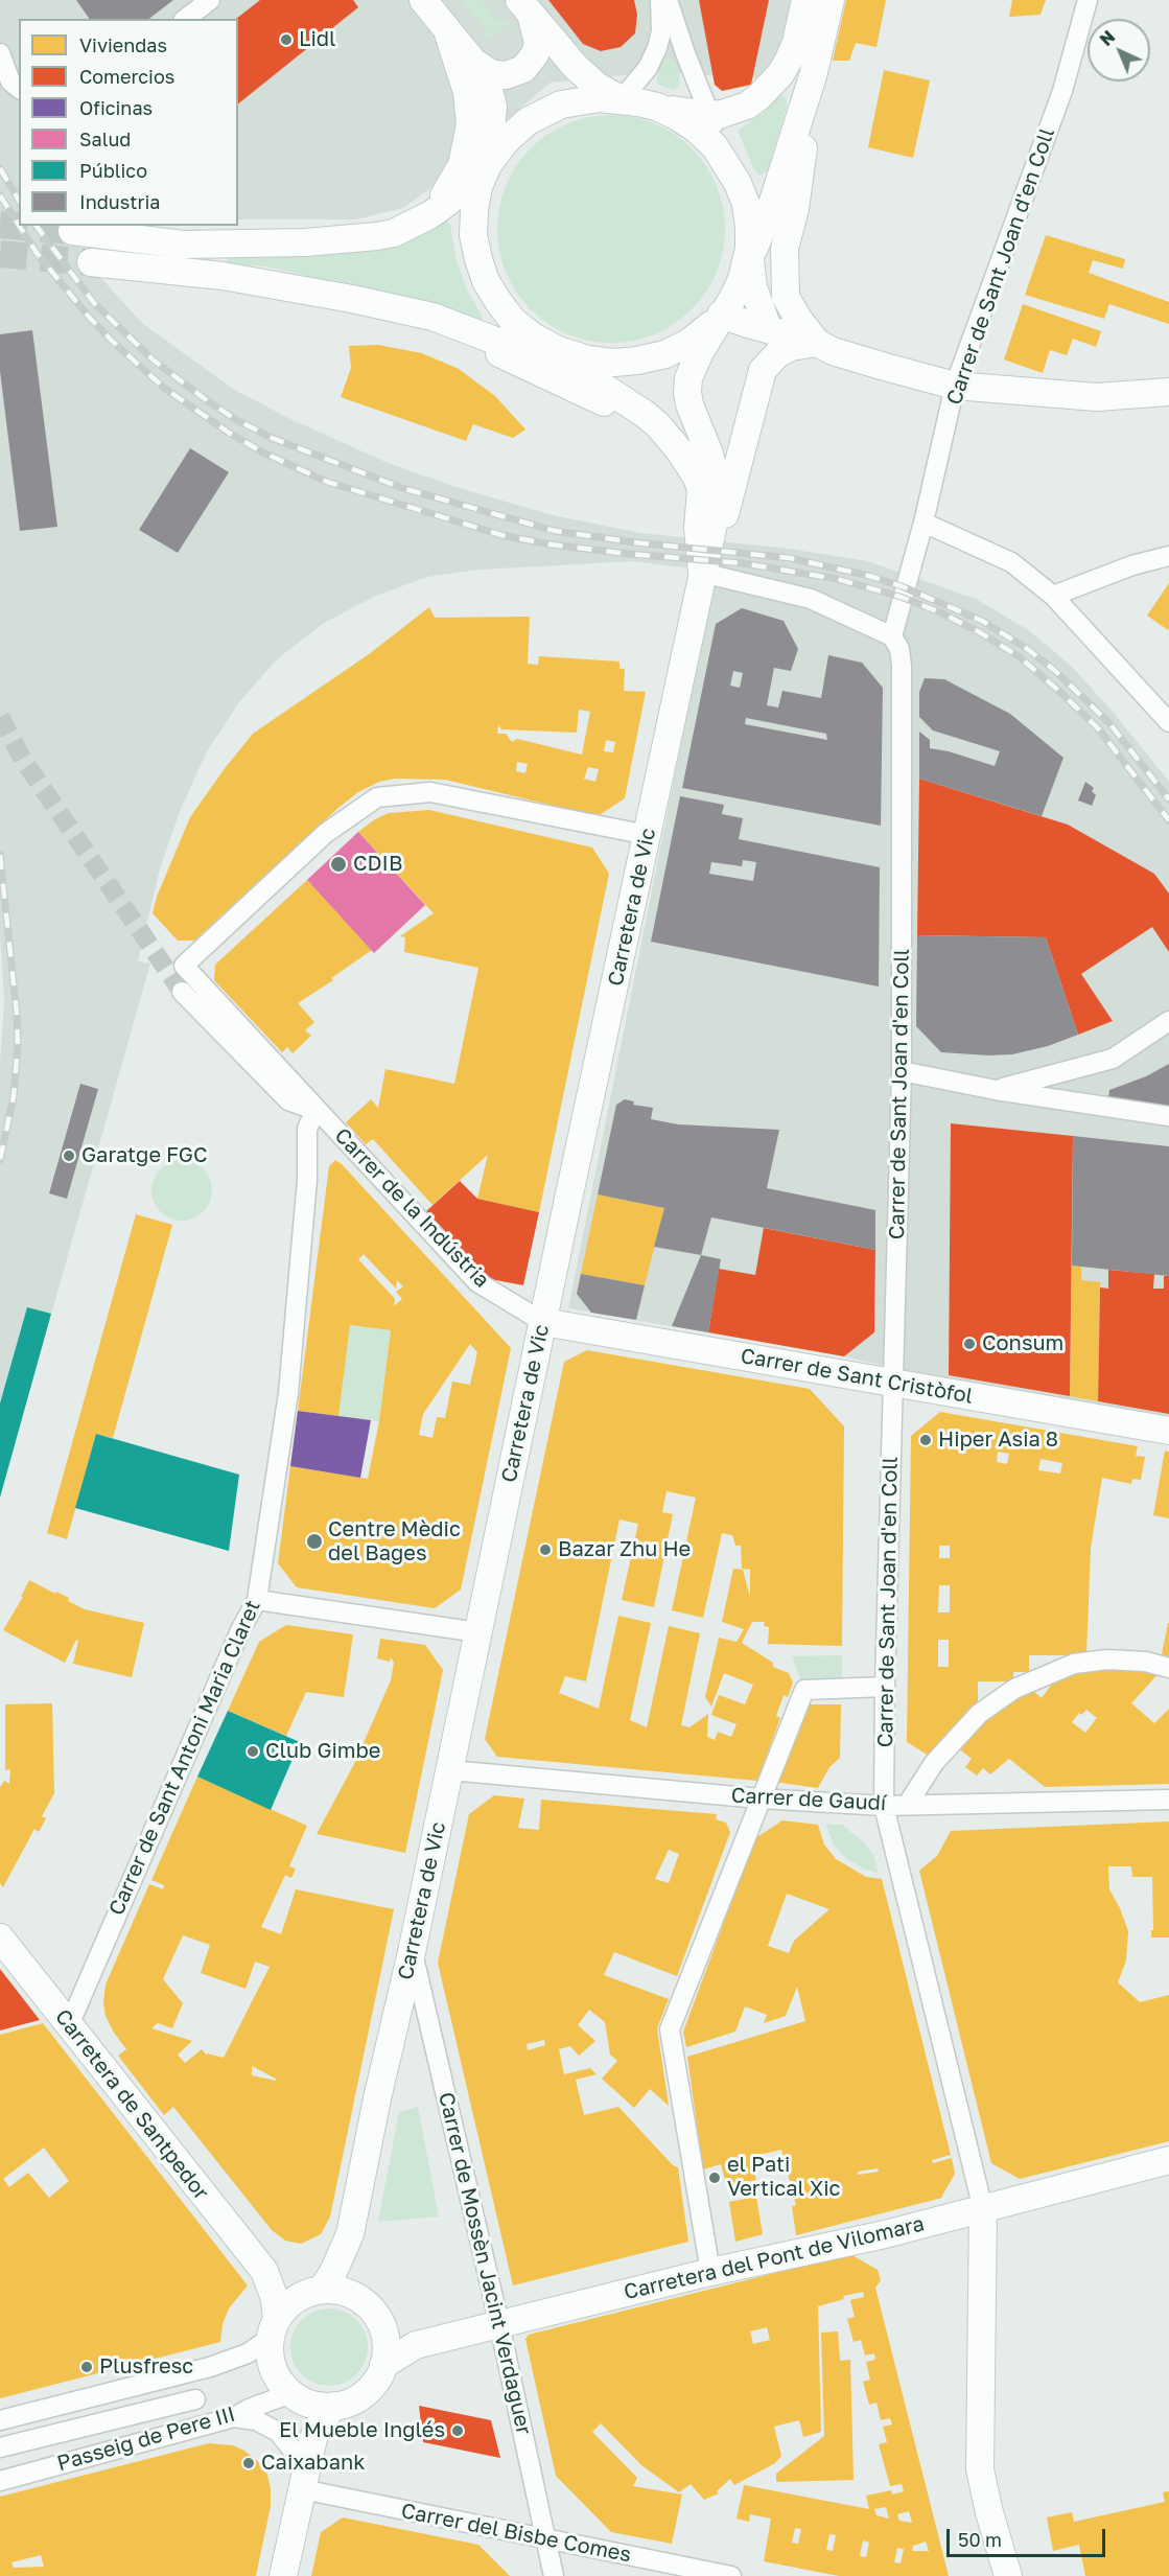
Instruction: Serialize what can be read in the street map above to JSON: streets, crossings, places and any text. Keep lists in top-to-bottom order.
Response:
{
  "streets": {
    "street": [
      "Carrer de Sant Joan d'en Coll",
      "Carretera de Vic",
      "Carrer de la Indústria",
      "Carrer de Sant Cristòfol",
      "Carrer de Sant Antoni Maria Claret",
      "Carrer de Gaudí",
      "Carretera de Santpedor",
      "Carretera del Pont de Vilomara",
      "Carrer de Mossèn Jacint Verdaguer",
      "Passeig de Pere III",
      "Carrer del Bisbe Comes"
    ]
  },
  "crossings": [
    ["Carrer de Sant Joan d'en Coll", "Carrer de Sant Cristòfol"],
    ["Carrer de Sant Joan d'en Coll", "Carrer de Gaudí"],
    ["Carrer de Sant Joan d'en Coll", "Carretera del Pont de Vilomara"],
    ["Carretera de Vic", "Carrer de la Indústria"],
    ["Carretera de Vic", "Carrer de Sant Cristòfol"],
    ["Carretera de Vic", "Carrer de Gaudí"],
    ["Carretera de Vic", "Carretera de Santpedor"],
    ["Carretera de Vic", "Carretera del Pont de Vilomara"],
    ["Carretera de Vic", "Carrer de Mossèn Jacint Verdaguer"],
    ["Carretera de Vic", "Passeig de Pere III"],
    ["Carrer de la Indústria", "Carrer de Sant Cristòfol"],
    ["Carrer de la Indústria", "Carrer de Sant Antoni Maria Claret"],
    ["Carrer de Sant Antoni Maria Claret", "Carretera de Santpedor"],
    ["Carretera de Santpedor", "Carretera del Pont de Vilomara"],
    ["Carretera de Santpedor", "Passeig de Pere III"],
    ["Carretera del Pont de Vilomara", "Carrer de Mossèn Jacint Verdaguer"],
    ["Carretera del Pont de Vilomara", "Passeig de Pere III"],
    ["Carrer de Mossèn Jacint Verdaguer", "Carrer del Bisbe Comes"]
  ],
  "places": [
    "Lidl",
    "CDIB",
    "Garatge FGC",
    "Consum",
    "Hiper Asia 8",
    "Centre Mèdic del Bages",
    "Bazar Zhu He",
    "Club Gimbe",
    "el Pati Vertical Xic",
    "Plusfresc",
    "El Mueble Inglés",
    "Caixabank"
  ],
  "legend": [
    "Viviendas",
    "Comercios",
    "Oficinas",
    "Salud",
    "Público",
    "Industria"
  ],
  "scale_bar": "50 m",
  "north": "top left"
}
